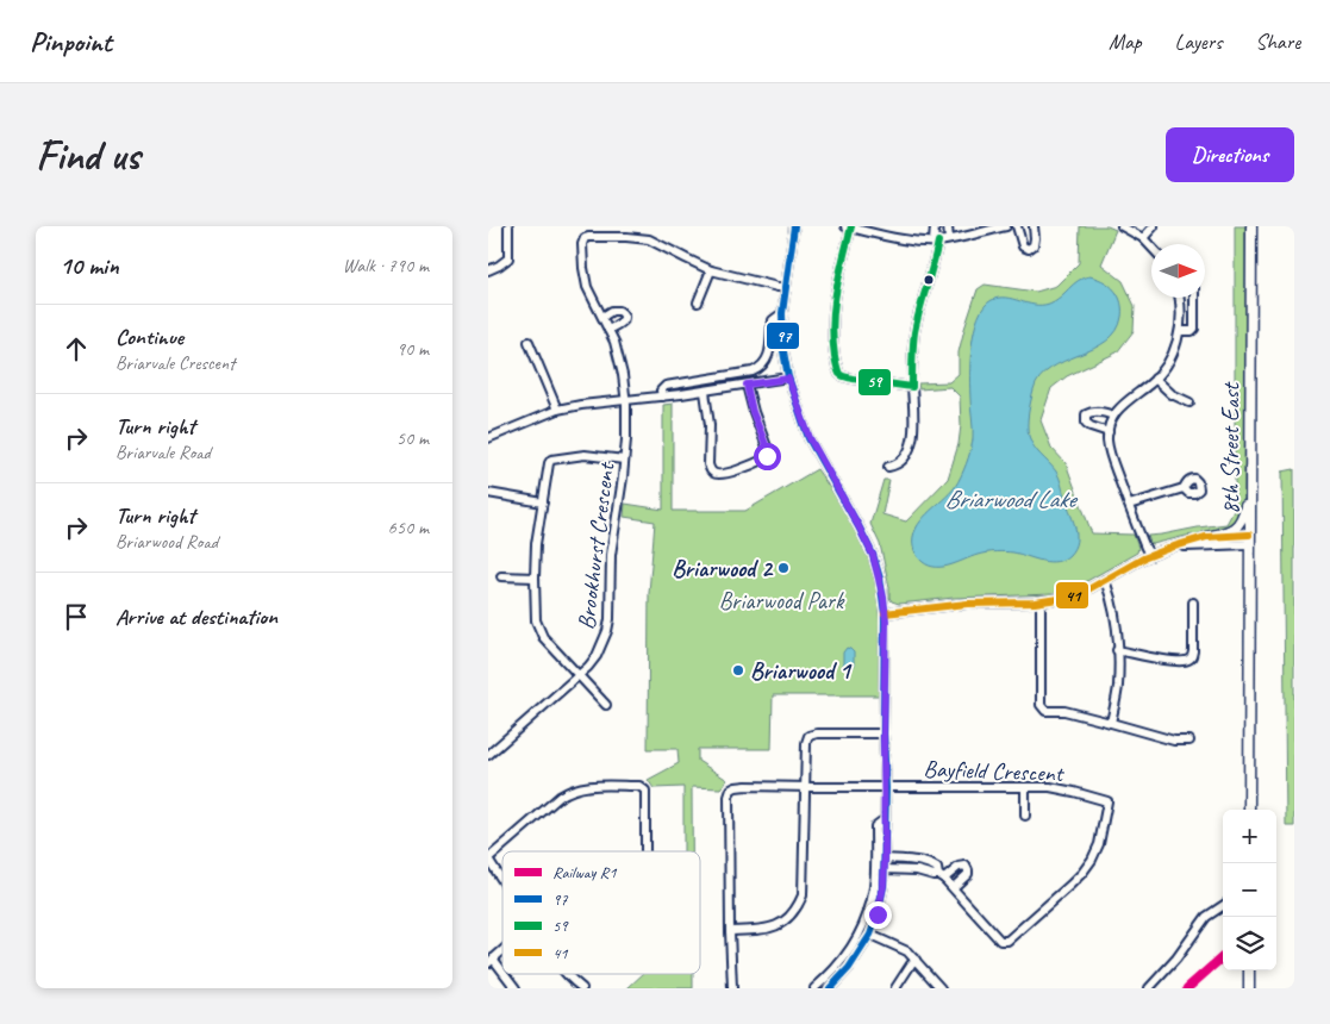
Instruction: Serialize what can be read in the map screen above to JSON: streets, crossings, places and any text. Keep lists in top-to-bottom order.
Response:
{
  "streets": {
    "main road": ["8th Street East"],
    "street": ["Brookhurst Crescent", "Bayfield Crescent"]
  },
  "water": ["Briarwood Lake"],
  "parks": ["Briarwood Park"],
  "places": ["Briarwood 2", "Briarwood 1"],
  "lines": [
    "transit line 97",
    "transit line 59",
    "transit line 41",
    "rail line R1"
  ],
  "legend": [
    "Railway R1",
    "97",
    "59",
    "41"
  ],
  "north": "right",
  "page": {
    "header": "Pinpoint",
    "nav": ["Map", "Layers", "Share"],
    "buttons": "Directions",
    "title": "Find us",
    "heading": ["10 min", "Walk · 790 m"],
    "list": [
      ["Continue", "Briarvale Crescent", "90 m"],
      ["Turn right", "Briarvale Road", "50 m"],
      ["Turn right", "Briarwood Road", "650 m"],
      "Arrive at destination"
    ],
    "map_buttons": ["+", "−"]
  }
}
